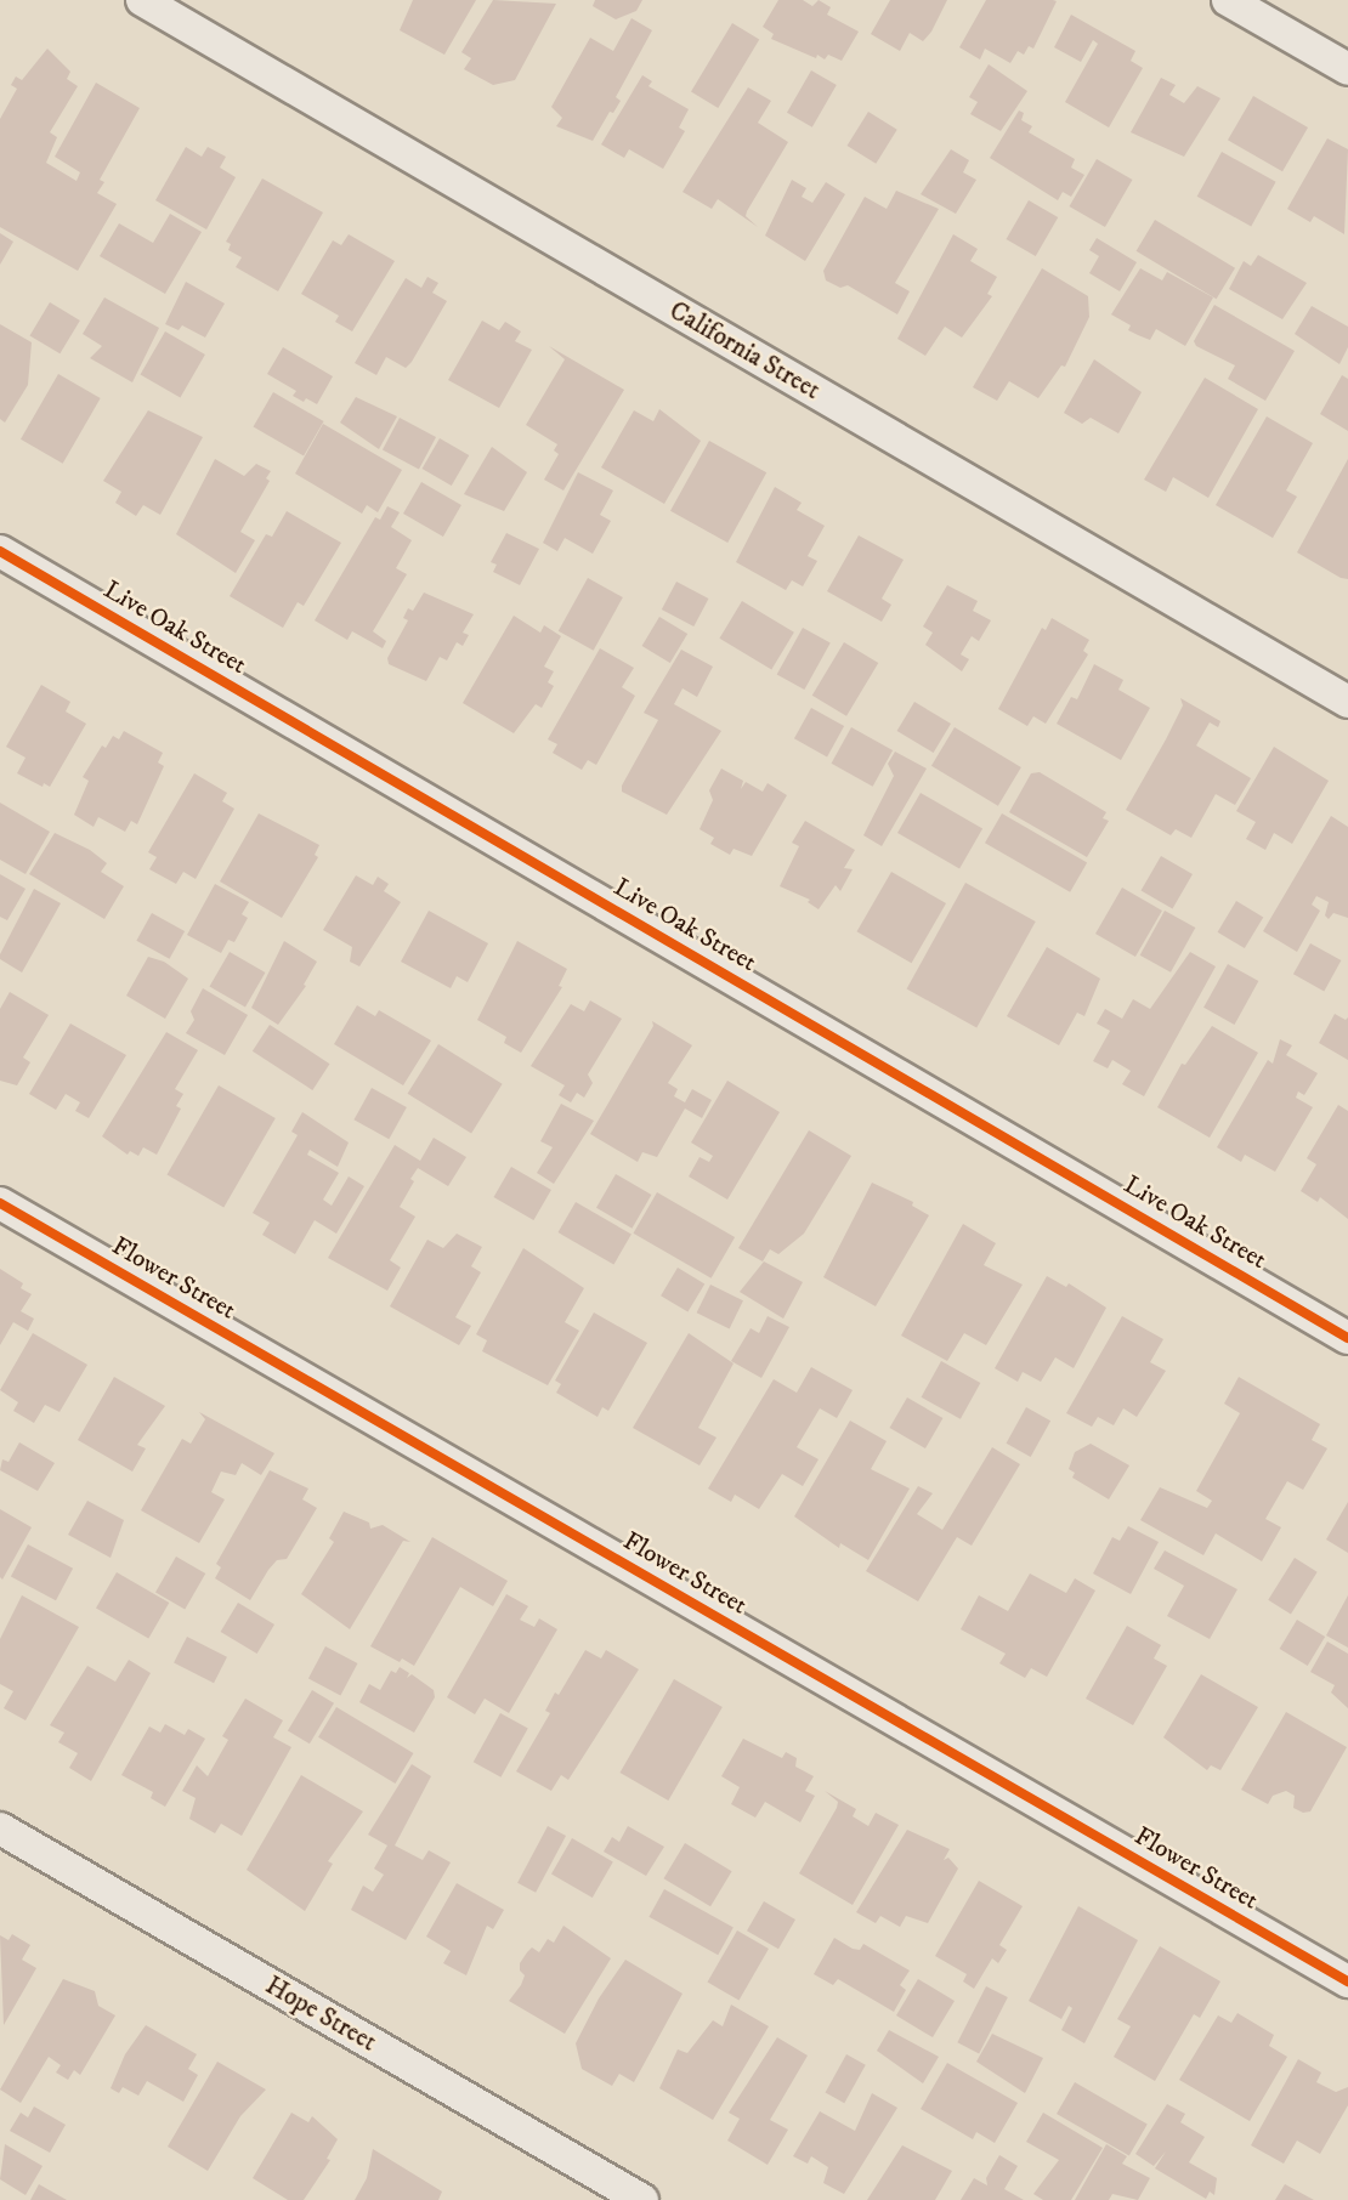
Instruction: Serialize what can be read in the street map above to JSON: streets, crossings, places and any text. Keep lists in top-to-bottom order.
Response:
{
  "streets": {
    "street": [
      "California Street",
      "Live Oak Street",
      "Flower Street",
      "Hope Street"
    ]
  }
}
